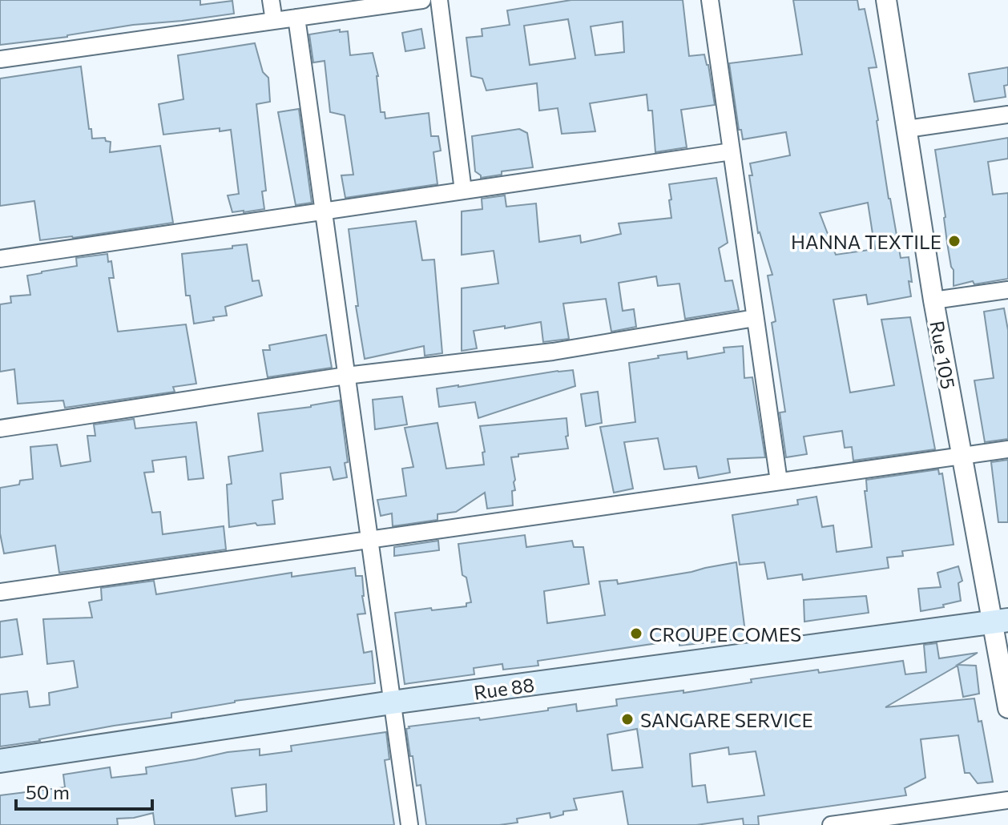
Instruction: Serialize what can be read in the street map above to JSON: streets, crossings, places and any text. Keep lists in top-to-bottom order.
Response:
{
  "streets": {
    "main road": ["Rue 88"],
    "street": ["Rue 105"]
  },
  "crossings": [
    ["Rue 105", "Rue 88"]
  ],
  "places": ["HANNA TEXTILE", "CROUPE COMES", "SANGARE SERVICE"],
  "scale_bar": "50 m"
}
